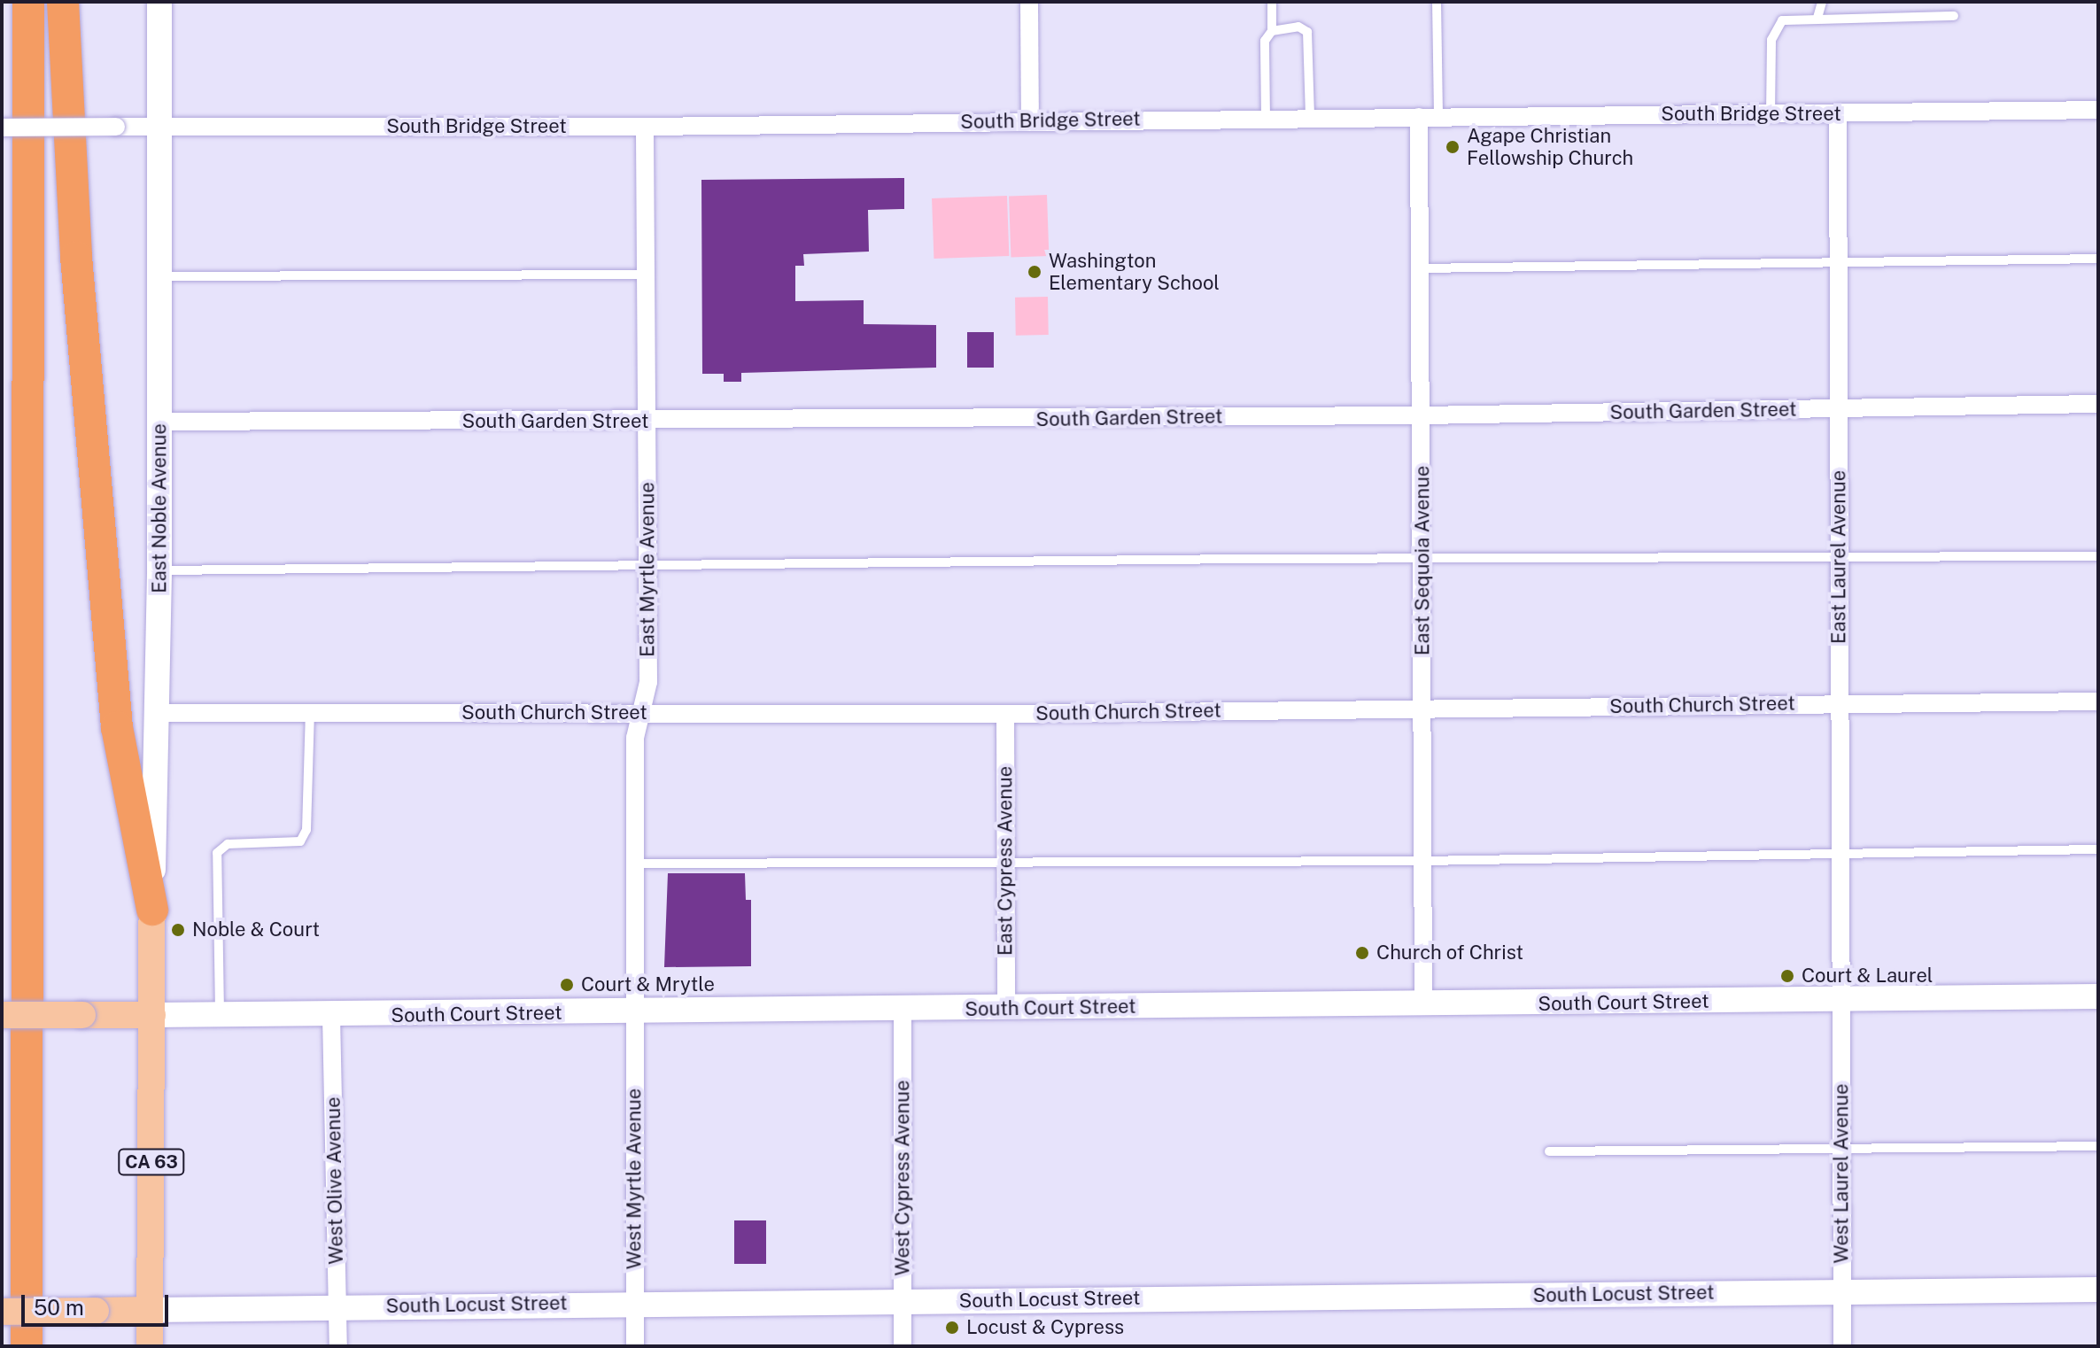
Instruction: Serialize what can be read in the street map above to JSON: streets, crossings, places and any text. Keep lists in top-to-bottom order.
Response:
{
  "streets": {
    "main road": [
      "East Noble Avenue",
      "South Court Street",
      "CA 63",
      "South Locust Street"
    ],
    "street": [
      "South Bridge Street",
      "South Garden Street",
      "East Laurel Avenue",
      "East Sequoia Avenue",
      "East Myrtle Avenue",
      "South Church Street",
      "East Cypress Avenue",
      "West Laurel Avenue",
      "West Cypress Avenue",
      "West Myrtle Avenue",
      "West Olive Avenue"
    ]
  },
  "crossings": [
    ["South Bridge Street", "East Noble Avenue"],
    ["South Bridge Street", "East Laurel Avenue"],
    ["South Bridge Street", "East Sequoia Avenue"],
    ["South Bridge Street", "East Myrtle Avenue"],
    ["South Garden Street", "East Noble Avenue"],
    ["South Garden Street", "East Laurel Avenue"],
    ["South Garden Street", "East Sequoia Avenue"],
    ["South Garden Street", "East Myrtle Avenue"],
    ["East Noble Avenue", "South Church Street"],
    ["East Noble Avenue", "South Court Street"],
    ["East Noble Avenue", "CA 63"],
    ["East Laurel Avenue", "South Church Street"],
    ["East Laurel Avenue", "South Court Street"],
    ["East Laurel Avenue", "West Laurel Avenue"],
    ["East Sequoia Avenue", "South Church Street"],
    ["East Sequoia Avenue", "South Court Street"],
    ["East Myrtle Avenue", "South Church Street"],
    ["East Myrtle Avenue", "South Court Street"],
    ["East Myrtle Avenue", "West Myrtle Avenue"],
    ["South Church Street", "East Cypress Avenue"],
    ["East Cypress Avenue", "South Court Street"],
    ["South Court Street", "CA 63"],
    ["South Court Street", "West Laurel Avenue"],
    ["South Court Street", "West Cypress Avenue"],
    ["South Court Street", "West Myrtle Avenue"],
    ["South Court Street", "West Olive Avenue"],
    ["CA 63", "South Locust Street"],
    ["West Laurel Avenue", "South Locust Street"],
    ["West Cypress Avenue", "South Locust Street"],
    ["West Myrtle Avenue", "South Locust Street"],
    ["West Olive Avenue", "South Locust Street"]
  ],
  "places": [
    "Agape Christian Fellowship Church",
    "Washington Elementary School",
    "Noble & Court",
    "Church of Christ",
    "Court & Laurel",
    "Court & Mrytle",
    "Locust & Cypress"
  ],
  "scale_bar": "50 m"
}
